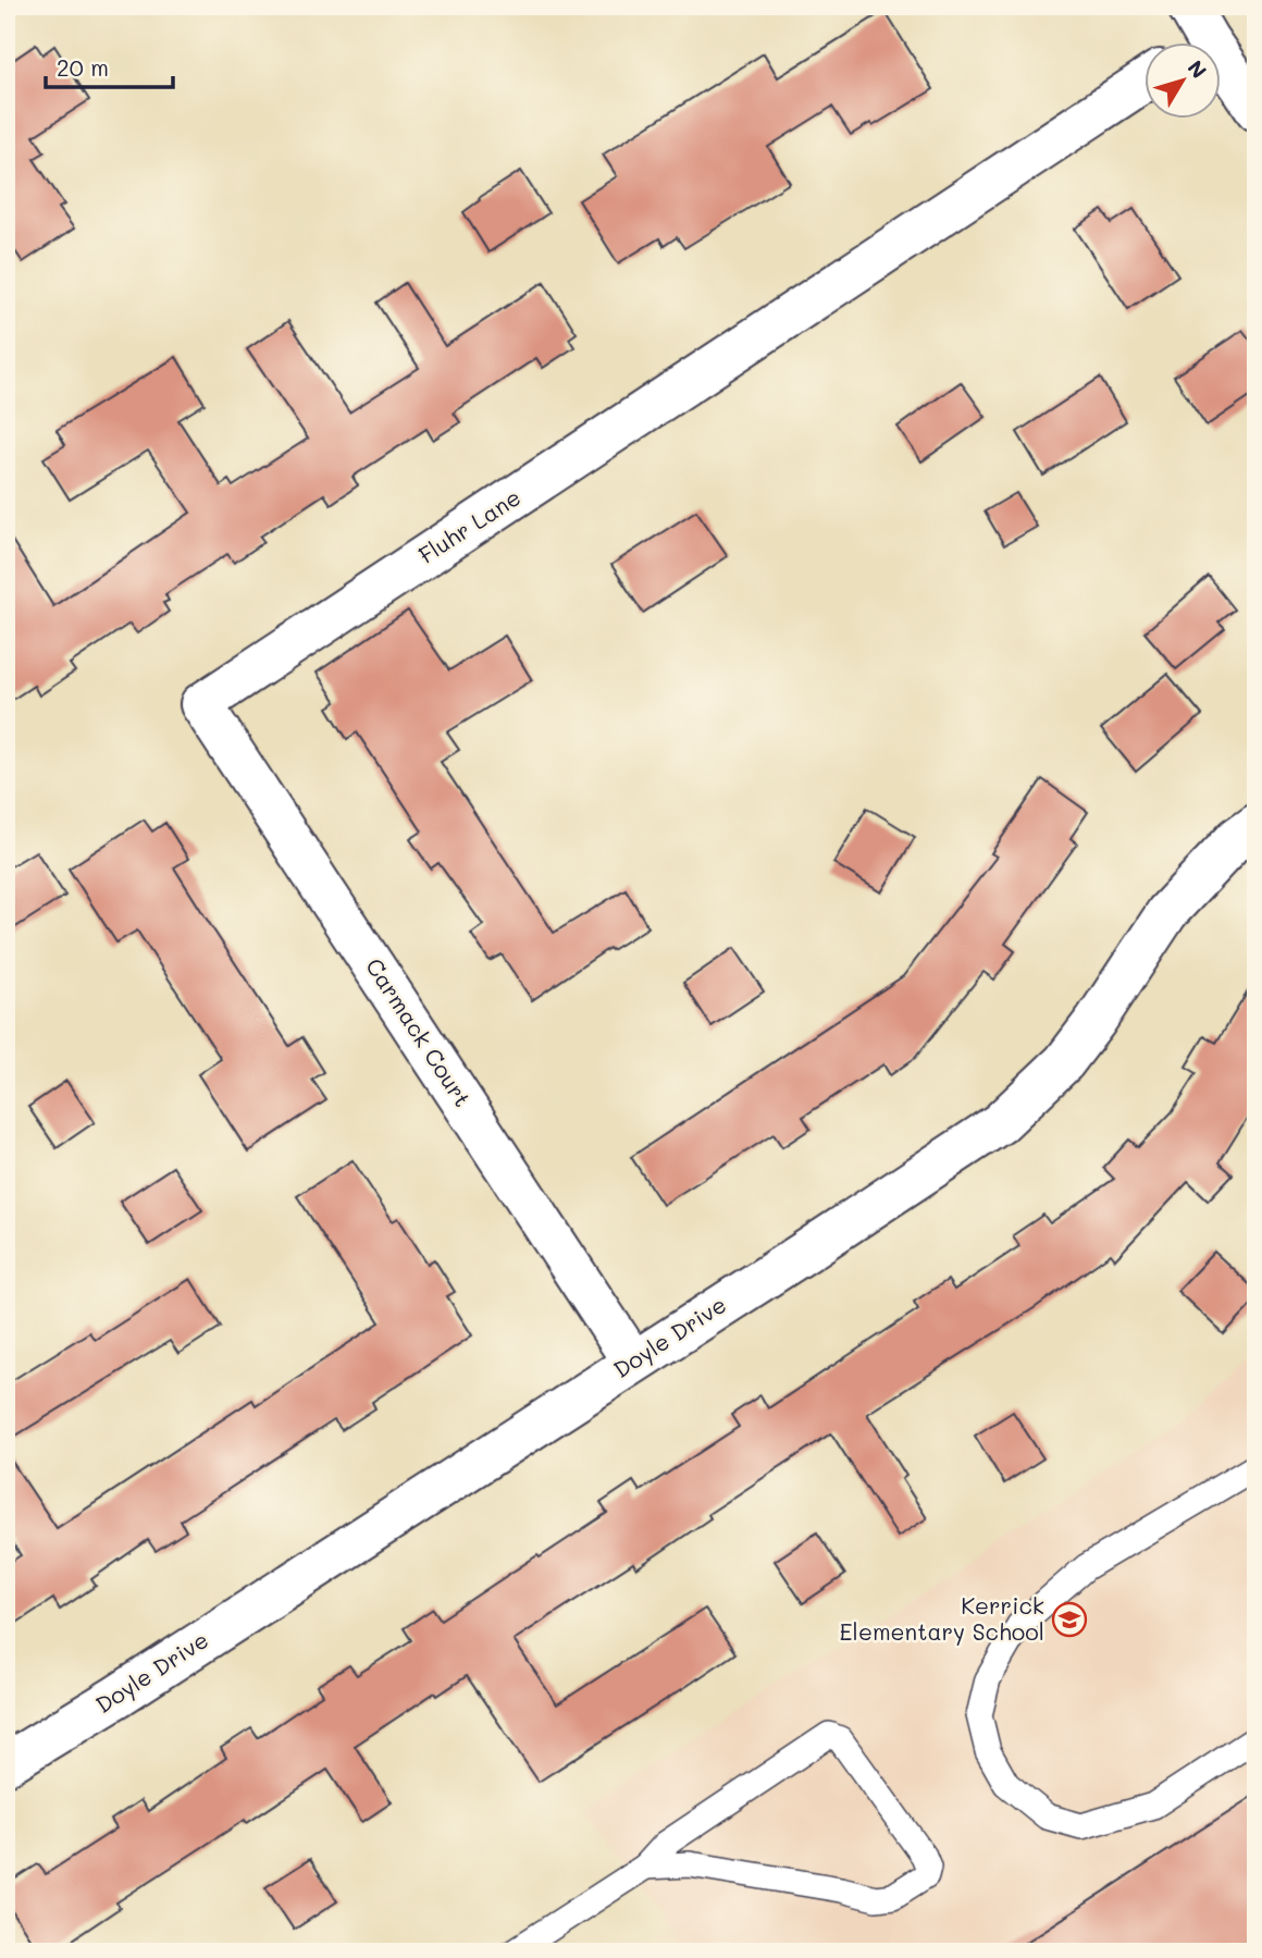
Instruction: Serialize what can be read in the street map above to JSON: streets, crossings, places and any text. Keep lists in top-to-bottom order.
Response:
{
  "streets": {
    "street": ["Fluhr Lane", "Carmack Court", "Doyle Drive"]
  },
  "crossings": [
    ["Fluhr Lane", "Carmack Court"],
    ["Carmack Court", "Doyle Drive"]
  ],
  "places": {
    "school or university": ["Kerrick Elementary School"]
  },
  "scale_bar": "20 m",
  "north": "top right"
}
